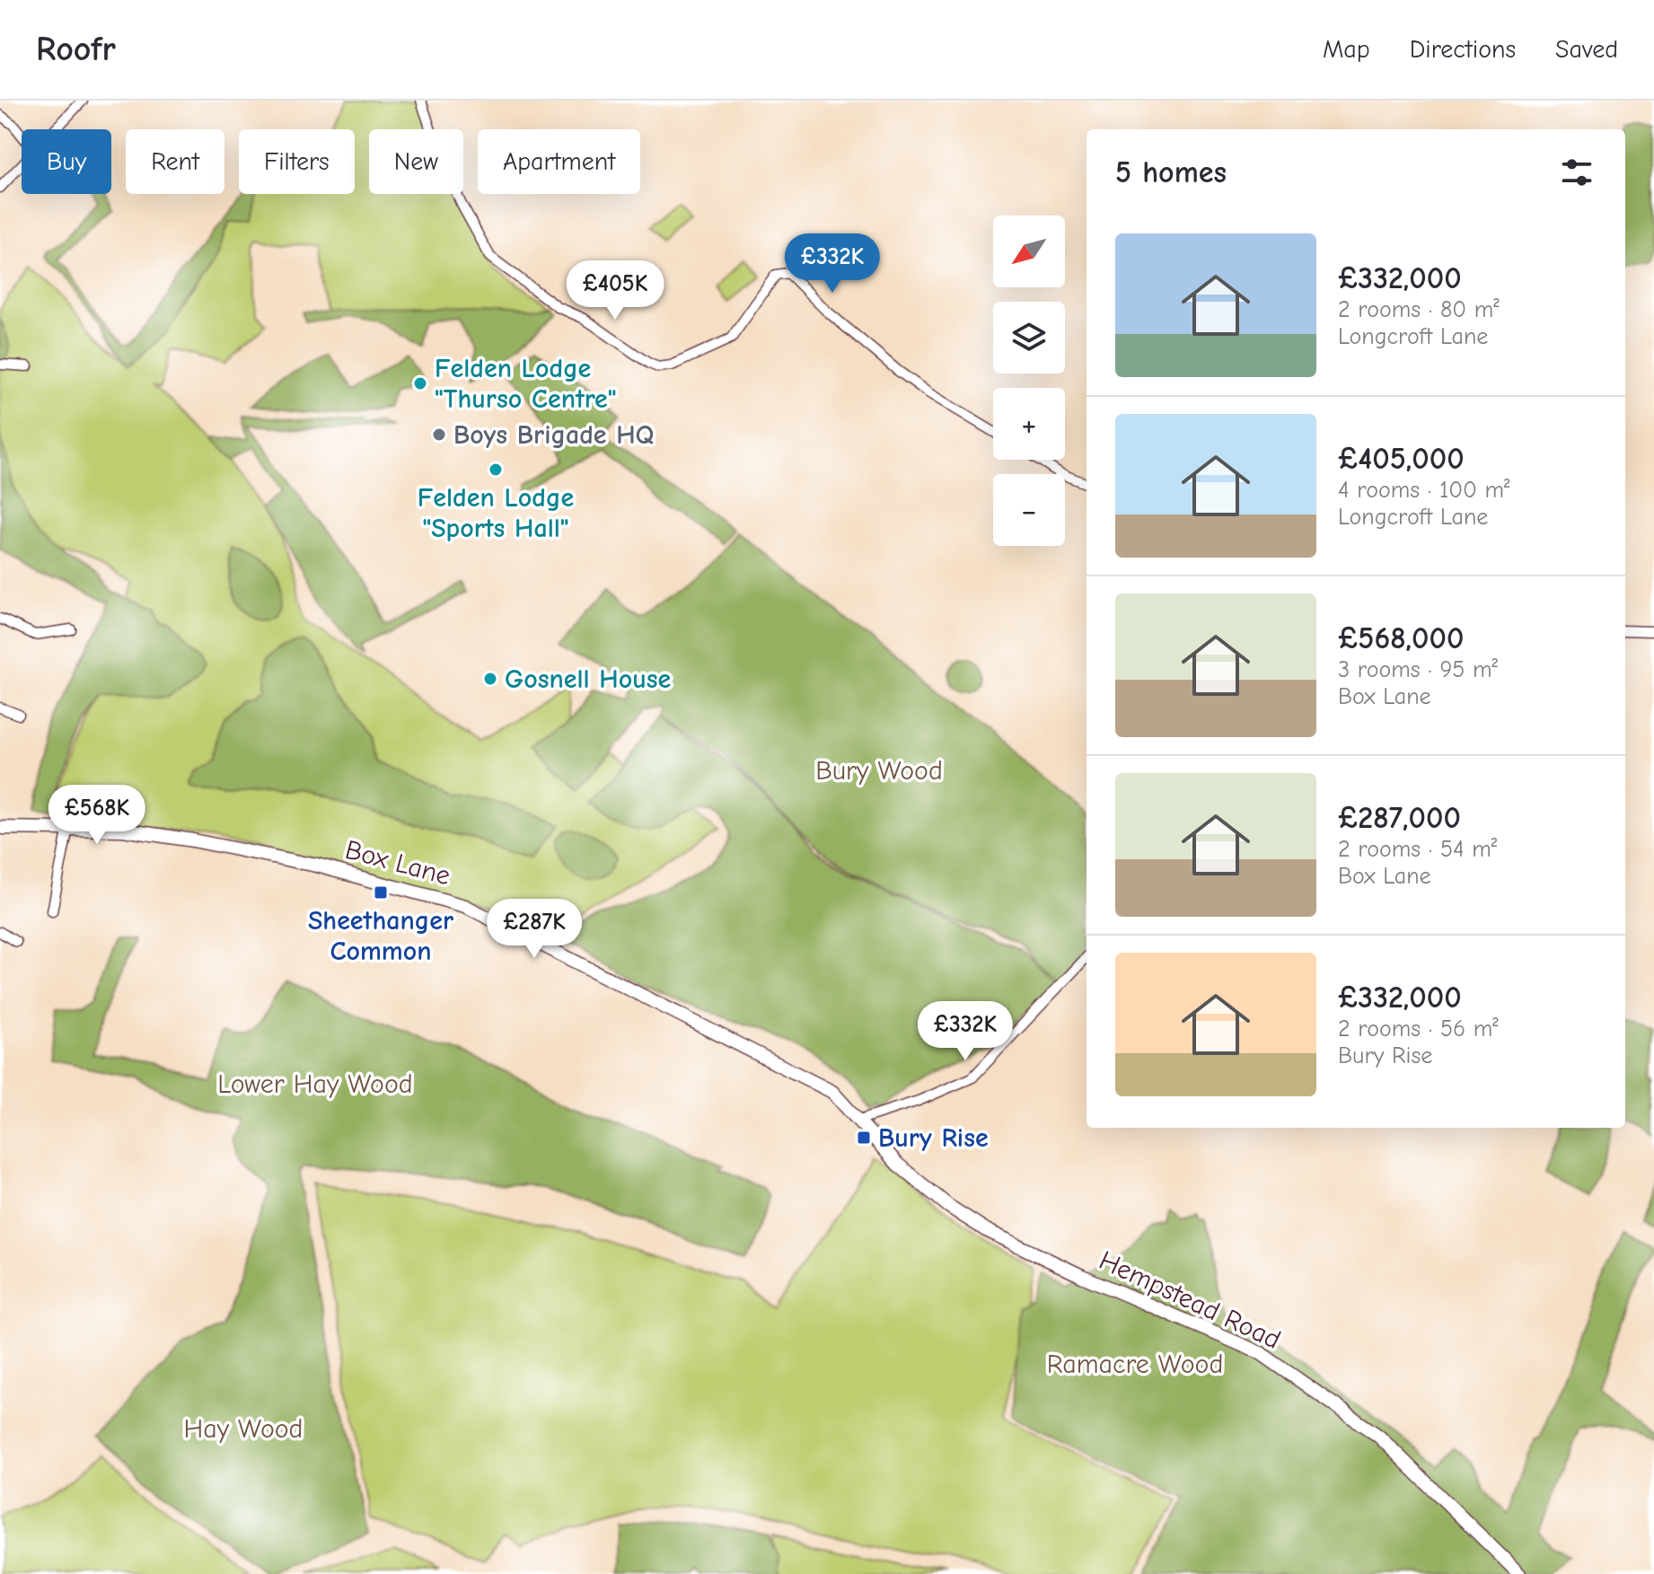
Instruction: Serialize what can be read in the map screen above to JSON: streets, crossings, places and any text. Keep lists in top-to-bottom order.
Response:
{
  "streets": {
    "main road": ["Box Lane", "Hempstead Road"]
  },
  "crossings": [
    ["Box Lane", "Hempstead Road"]
  ],
  "parks": [
    "Bury Wood",
    "Lower Hay Wood",
    "Ramacre Wood",
    "Hay Wood"
  ],
  "places": {
    "other": [
      "Felden Lodge \"Thurso Centre\"",
      "Boys Brigade HQ",
      "Felden Lodge \"Sports Hall\"",
      "Gosnell House"
    ],
    "transit": ["Sheethanger Common", "Bury Rise"]
  },
  "north": "bottom left",
  "page": {
    "header": "Roofr",
    "nav": ["Map", "Directions", "Saved"],
    "chip": [
      "Buy",
      "Rent",
      "Filters",
      "New",
      "Apartment"
    ],
    "heading": "5 homes",
    "map_buttons": ["+", "−"],
    "list": [
      {
        "name": "£332,000",
        "note": "2 rooms · 80 m² · Longcroft Lane"
      },
      {
        "name": "£405,000",
        "note": "4 rooms · 100 m² · Longcroft Lane"
      },
      {
        "name": "£568,000",
        "note": "3 rooms · 95 m² · Box Lane"
      },
      {
        "name": "£287,000",
        "note": "2 rooms · 54 m² · Box Lane"
      },
      {
        "name": "£332,000",
        "note": "2 rooms · 56 m² · Bury Rise"
      }
    ],
    "price": [
      "£332K",
      "£405K",
      "£568K",
      "£287K",
      "£332K"
    ]
  }
}
